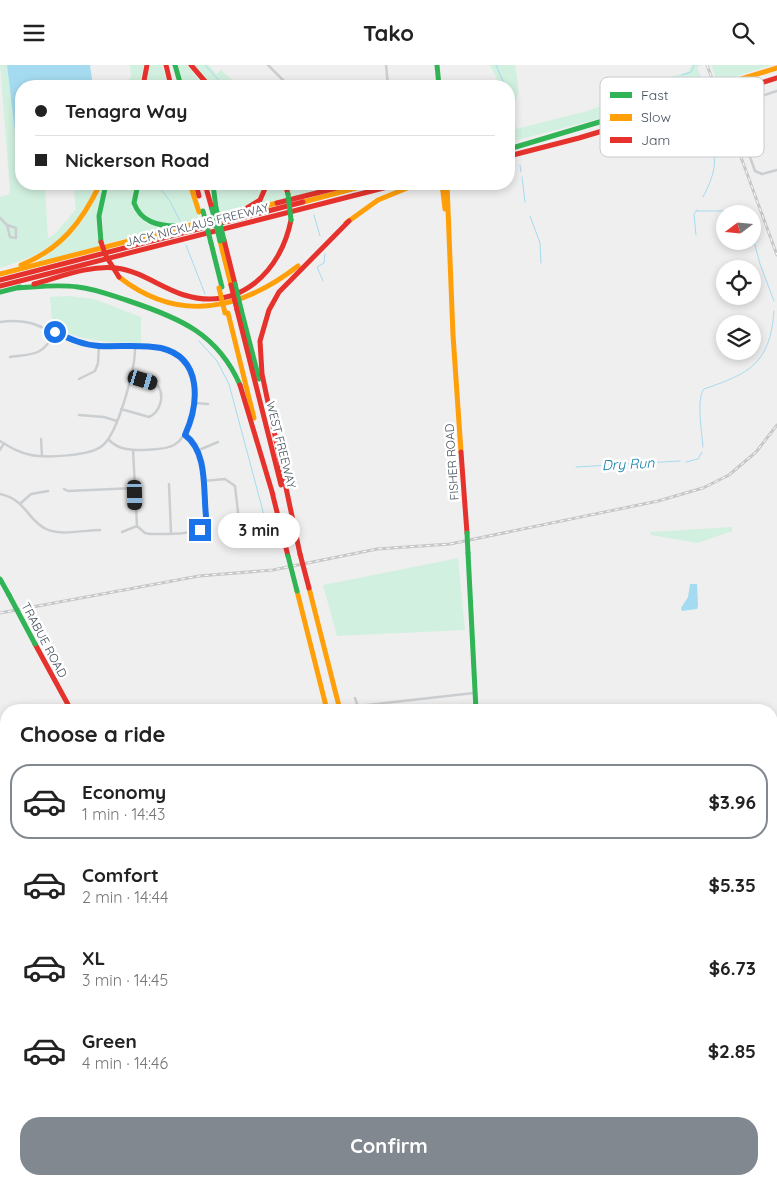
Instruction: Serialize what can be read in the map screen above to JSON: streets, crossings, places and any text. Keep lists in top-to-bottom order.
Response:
{
  "streets": {
    "main road": [
      "JACK NICKLAUS FREEWAY",
      "WEST FREEWAY",
      "FISHER ROAD",
      "TRABUE ROAD"
    ]
  },
  "water": ["Dry Run"],
  "legend": ["Fast", "Slow", "Jam"],
  "north": "left",
  "page": {
    "header": "Tako",
    "banner": ["Tenagra Way", "Nickerson Road"],
    "bubble": "3 min",
    "heading": "Choose a ride",
    "list": [
      {
        "name": "Economy",
        "note": "1 min · 14:43",
        "value": "$3.96"
      },
      {
        "name": "Comfort",
        "note": "2 min · 14:44",
        "value": "$5.35"
      },
      {
        "name": "XL",
        "note": "3 min · 14:45",
        "value": "$6.73"
      },
      {
        "name": "Green",
        "note": "4 min · 14:46",
        "value": "$2.85"
      }
    ],
    "buttons": "Confirm"
  }
}
